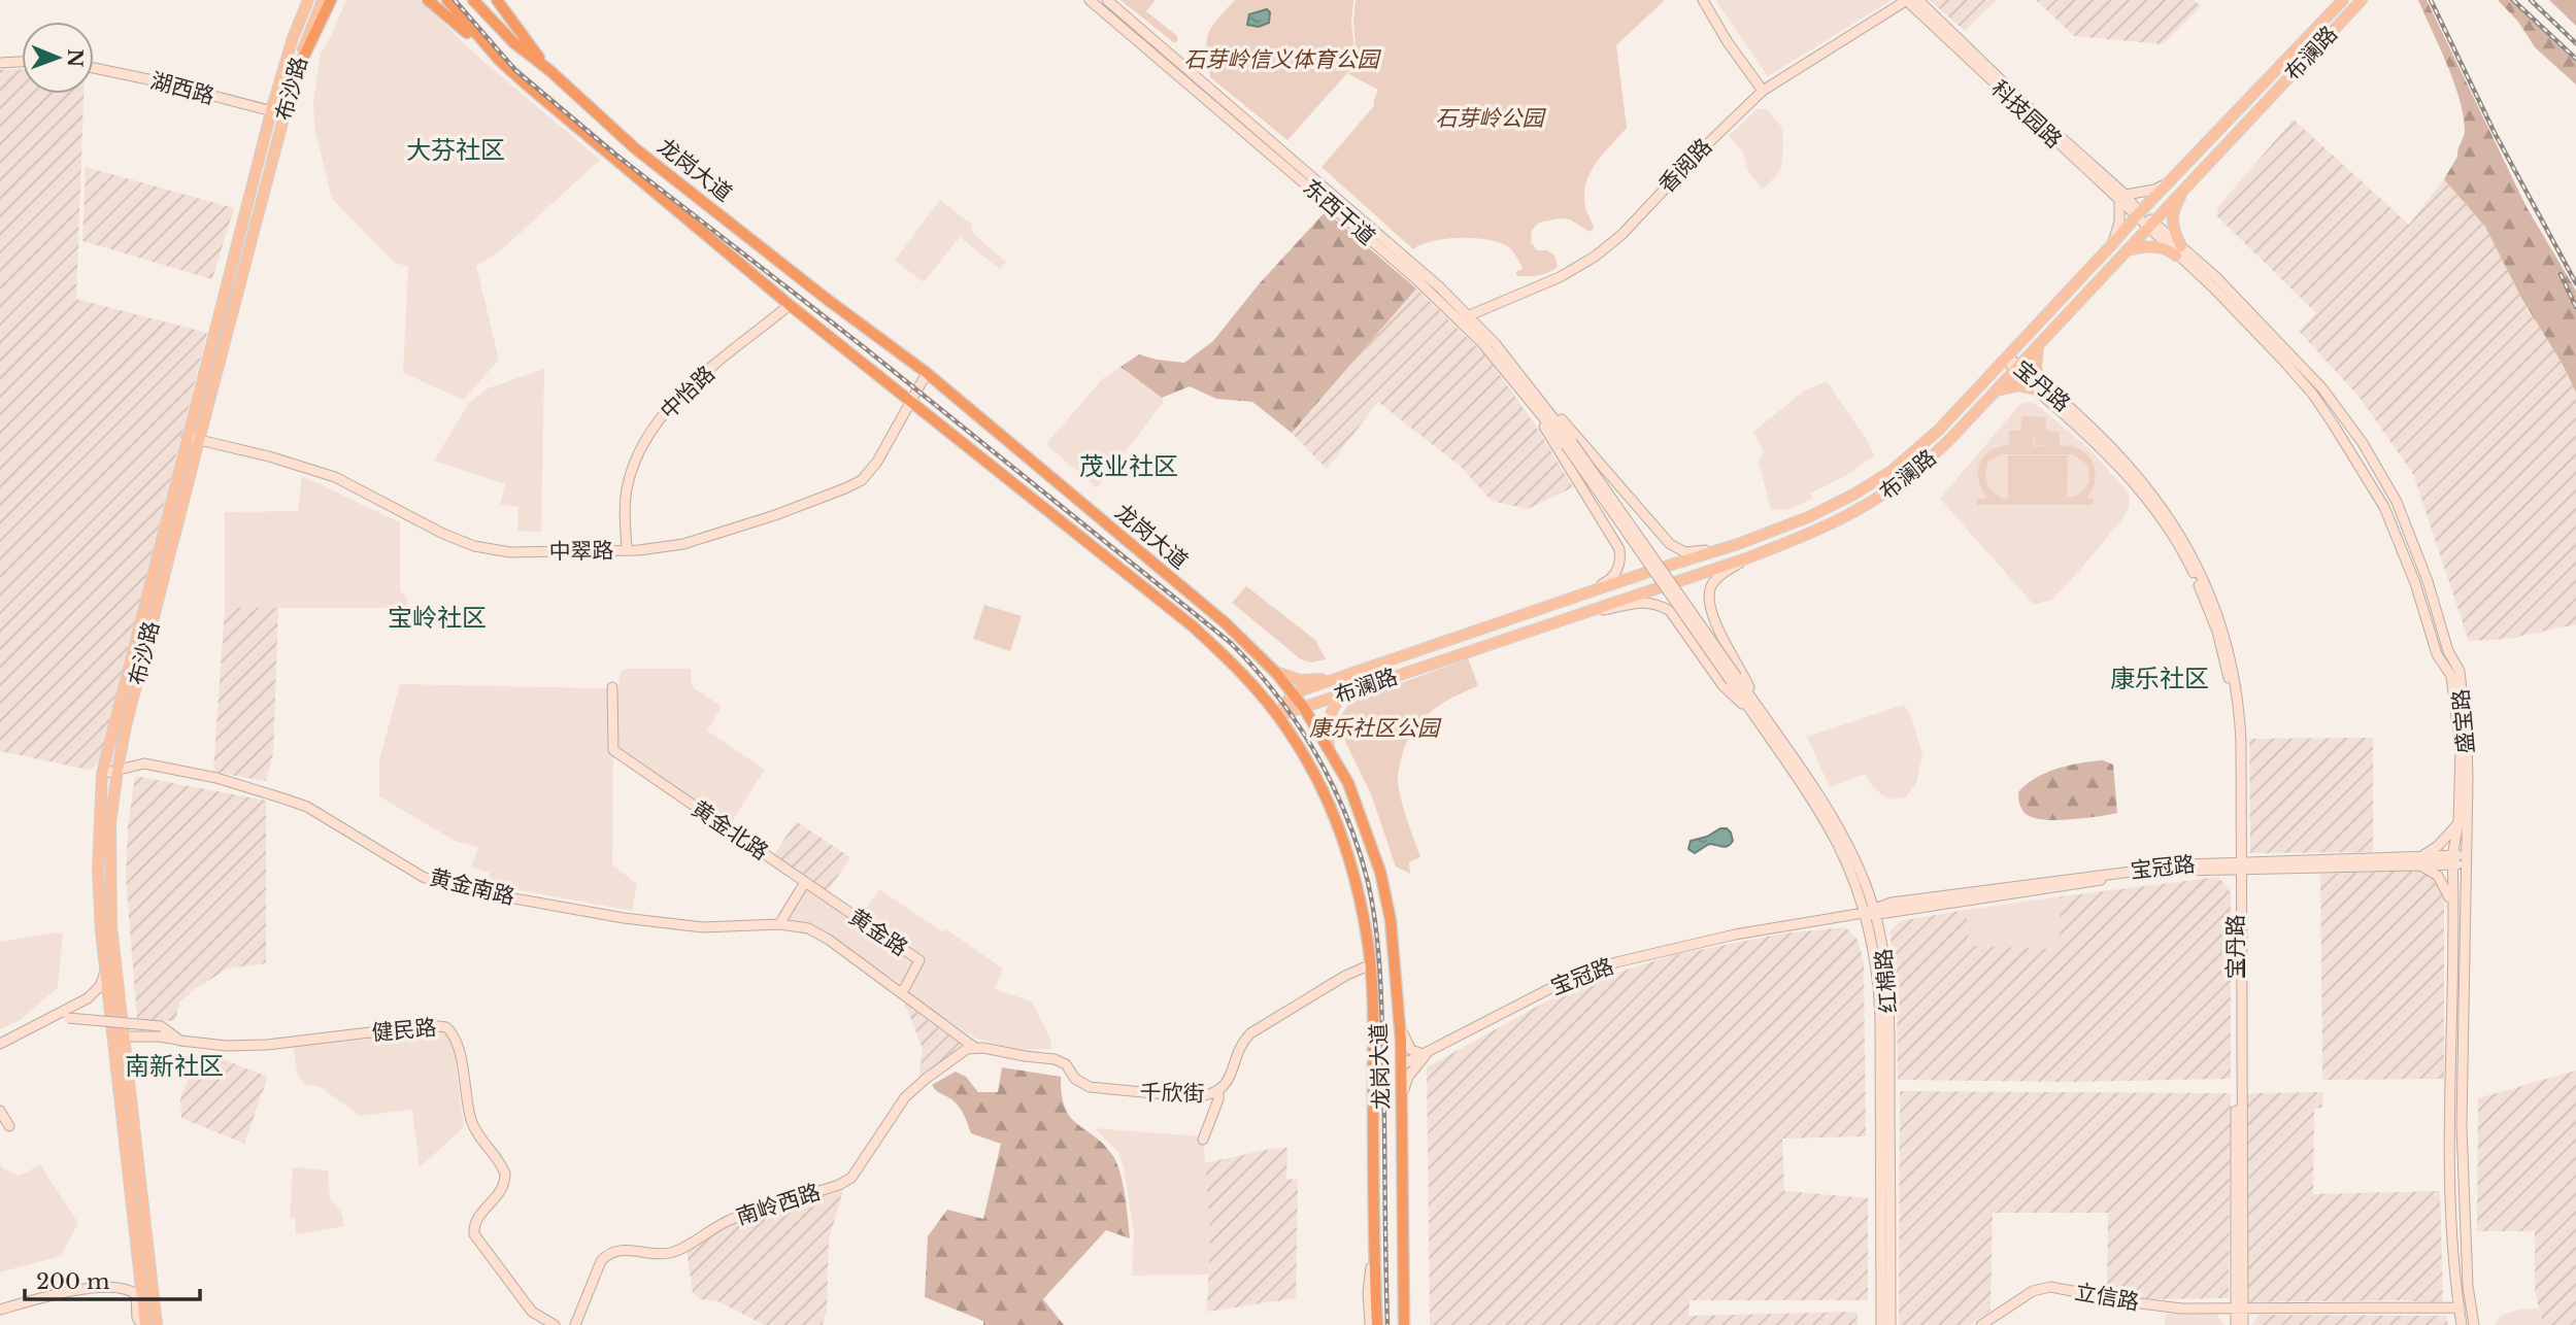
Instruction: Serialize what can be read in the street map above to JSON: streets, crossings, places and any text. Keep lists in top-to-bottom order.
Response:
{
  "streets": {
    "highway": ["龙岗大道"],
    "main road": [
      "布澜路",
      "湖西路",
      "布沙路",
      "科技园路",
      "香阅路",
      "东西干道",
      "宝丹路",
      "中怡路",
      "中翠路",
      "盛宝路",
      "黄金北路",
      "宝冠路",
      "黄金南路",
      "黄金路",
      "红棉路",
      "健民路",
      "千欣街",
      "南岭西路",
      "立信路"
    ]
  },
  "crossings": [
    ["布澜路", "科技园路"],
    ["布澜路", "龙岗大道"],
    ["布澜路", "宝丹路"],
    ["布澜路", "盛宝路"],
    ["湖西路", "布沙路"],
    ["布沙路", "中翠路"],
    ["布沙路", "黄金南路"],
    ["科技园路", "香阅路"],
    ["科技园路", "盛宝路"],
    ["香阅路", "东西干道"],
    ["龙岗大道", "中怡路"],
    ["龙岗大道", "中翠路"],
    ["龙岗大道", "宝冠路"],
    ["龙岗大道", "千欣街"],
    ["东西干道", "红棉路"],
    ["宝丹路", "宝冠路"],
    ["宝丹路", "立信路"],
    ["中怡路", "中翠路"],
    ["盛宝路", "宝冠路"],
    ["盛宝路", "立信路"],
    ["黄金北路", "黄金路"],
    ["宝冠路", "红棉路"],
    ["黄金南路", "黄金路"],
    ["千欣街", "南岭西路"]
  ],
  "districts": [
    "大芬社区",
    "茂业社区",
    "宝岭社区",
    "康乐社区",
    "南新社区"
  ],
  "parks": ["石芽岭信义体育公园", "石芽岭公园", "康乐社区公园"],
  "scale_bar": "200 m",
  "north": "right"
}
